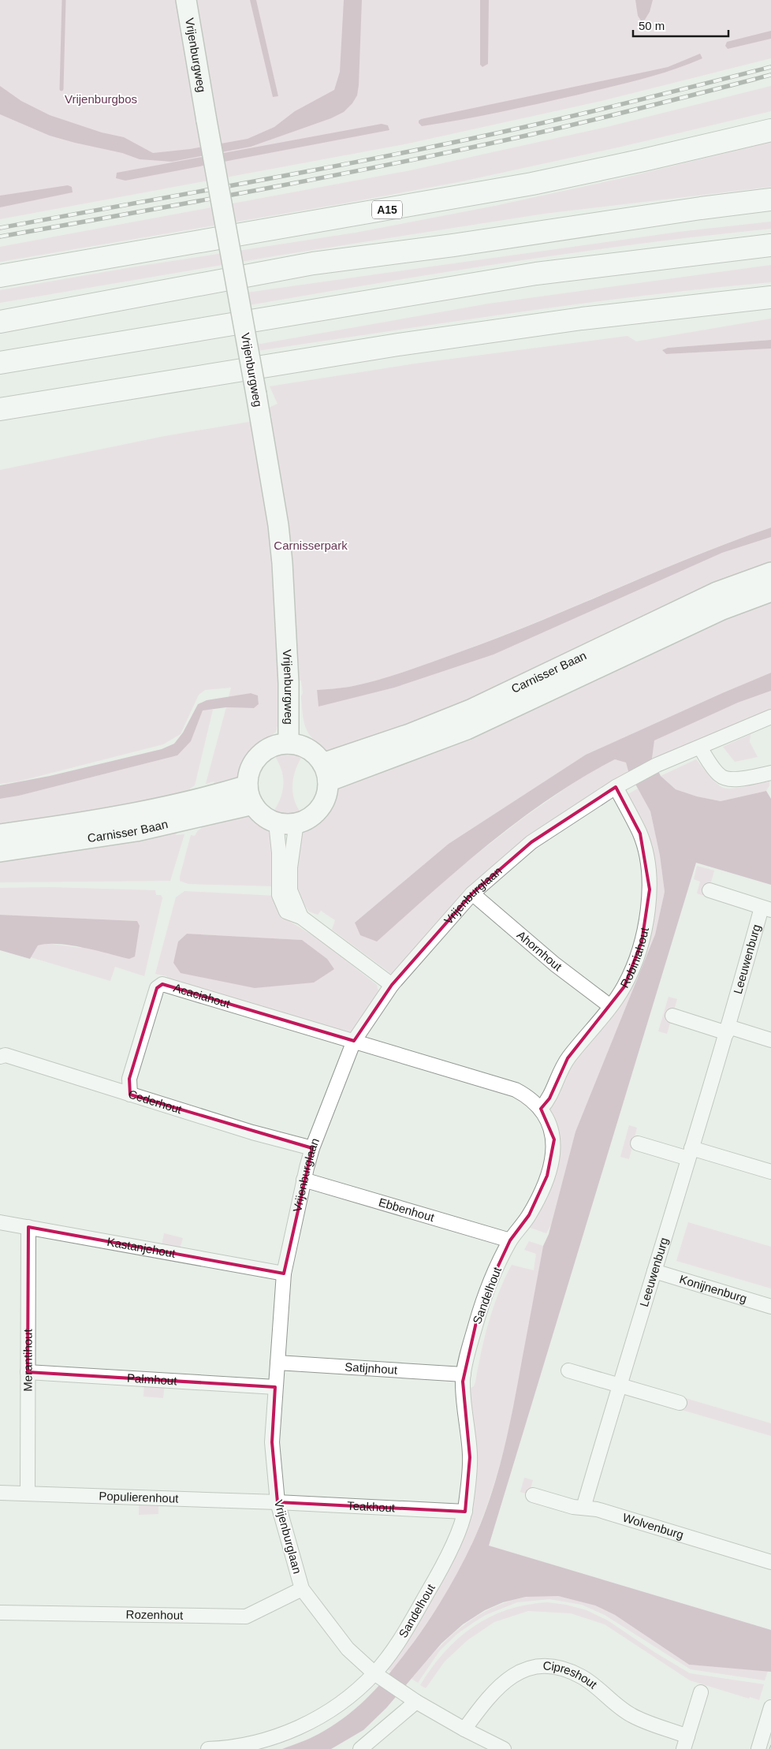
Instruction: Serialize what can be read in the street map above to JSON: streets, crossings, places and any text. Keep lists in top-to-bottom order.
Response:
{
  "streets": {
    "highway": ["A15"],
    "main road": ["Vrijenburgweg", "Carnisser Baan"],
    "street": [
      "Vrijenburglaan",
      "Ahornhout",
      "Robiniahout",
      "Leeuwenburg",
      "Acaciahout",
      "Cederhout",
      "Ebbenhout",
      "Kastanjehout",
      "Konijnenburg",
      "Sandelhout",
      "Merantihout",
      "Satijnhout",
      "Palmhout",
      "Populierenhout",
      "Teakhout",
      "Wolvenburg",
      "Rozenhout",
      "Cipreshout"
    ]
  },
  "crossings": [
    ["Vrijenburgweg", "Carnisser Baan"],
    ["Vrijenburglaan", "Ahornhout"],
    ["Vrijenburglaan", "Robiniahout"],
    ["Vrijenburglaan", "Acaciahout"],
    ["Vrijenburglaan", "Cederhout"],
    ["Vrijenburglaan", "Ebbenhout"],
    ["Vrijenburglaan", "Kastanjehout"],
    ["Vrijenburglaan", "Sandelhout"],
    ["Vrijenburglaan", "Satijnhout"],
    ["Vrijenburglaan", "Palmhout"],
    ["Vrijenburglaan", "Populierenhout"],
    ["Vrijenburglaan", "Teakhout"],
    ["Vrijenburglaan", "Rozenhout"],
    ["Vrijenburglaan", "Cipreshout"],
    ["Ahornhout", "Robiniahout"],
    ["Robiniahout", "Sandelhout"],
    ["Leeuwenburg", "Konijnenburg"],
    ["Leeuwenburg", "Wolvenburg"],
    ["Acaciahout", "Cederhout"],
    ["Acaciahout", "Sandelhout"],
    ["Ebbenhout", "Sandelhout"],
    ["Kastanjehout", "Merantihout"],
    ["Sandelhout", "Satijnhout"],
    ["Sandelhout", "Teakhout"],
    ["Merantihout", "Palmhout"],
    ["Merantihout", "Populierenhout"],
    ["Populierenhout", "Teakhout"]
  ],
  "parks": ["Vrijenburgbos", "Carnisserpark"],
  "scale_bar": "50 m"
}
